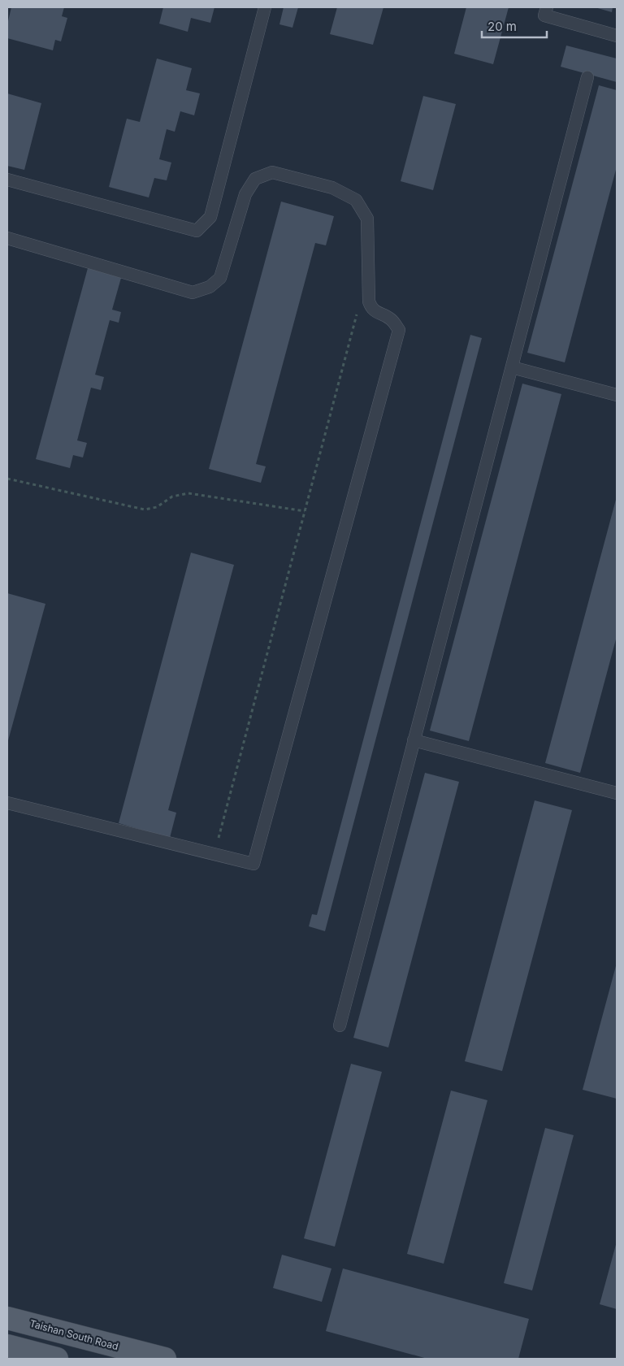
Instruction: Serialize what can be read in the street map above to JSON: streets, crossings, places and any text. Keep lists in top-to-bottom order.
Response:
{
  "streets": {
    "main road": ["Taishan South Road"]
  },
  "scale_bar": "20 m"
}
